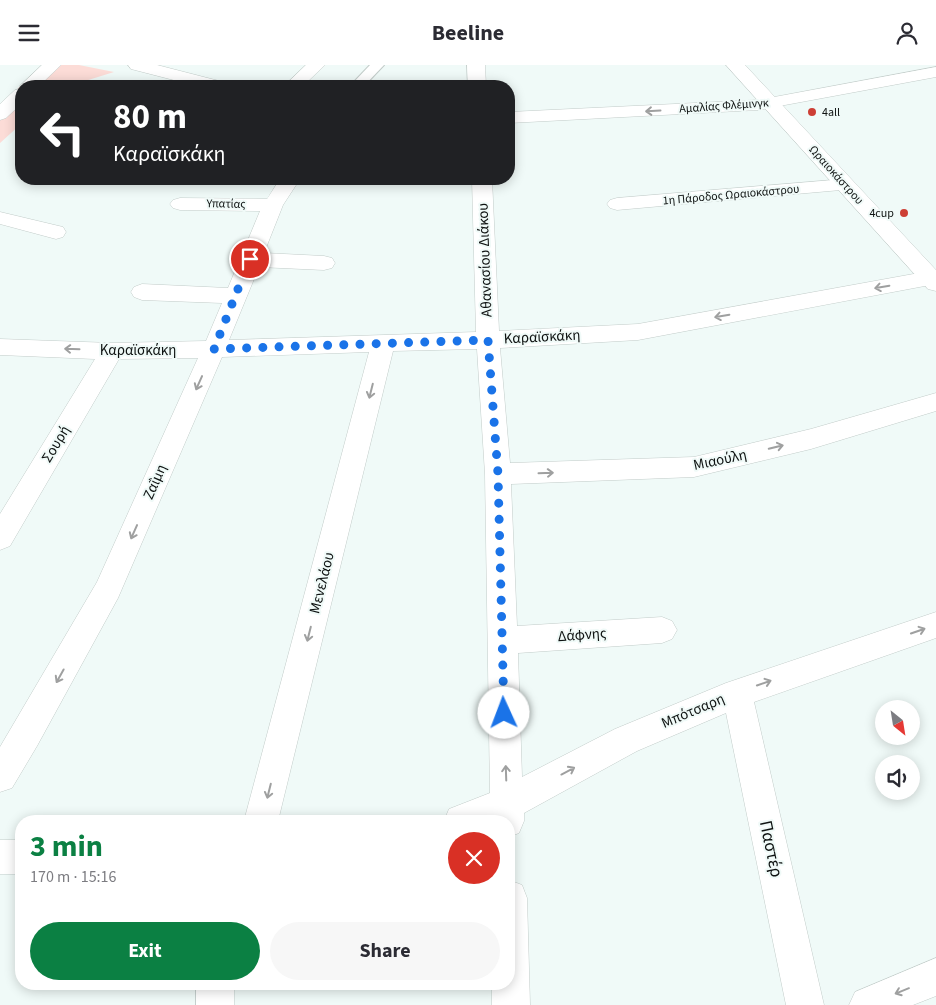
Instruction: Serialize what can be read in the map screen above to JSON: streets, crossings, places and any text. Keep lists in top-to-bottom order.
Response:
{
  "streets": {
    "street": [
      "Αμαλίας Φλέμινγκ",
      "Ωραιοκάστρου",
      "1η Πάροδος Ωραιοκάστρου",
      "Υπατίας",
      "Αθανασίου Διάκου",
      "Καραϊσκάκη",
      "Σουρή",
      "Μιαούλη",
      "Ζαΐμη",
      "Μενελάου",
      "Δάφνης",
      "Μπότσαρη",
      "Παστέρ"
    ]
  },
  "crossings": [
    ["Αμαλίας Φλέμινγκ", "Ωραιοκάστρου"],
    ["Ωραιοκάστρου", "1η Πάροδος Ωραιοκάστρου"],
    ["Ωραιοκάστρου", "Καραϊσκάκη"],
    ["Υπατίας", "Ζαΐμη"],
    ["Αθανασίου Διάκου", "Καραϊσκάκη"],
    ["Αθανασίου Διάκου", "Μιαούλη"],
    ["Αθανασίου Διάκου", "Δάφνης"],
    ["Αθανασίου Διάκου", "Μπότσαρη"],
    ["Καραϊσκάκη", "Σουρή"],
    ["Καραϊσκάκη", "Ζαΐμη"],
    ["Καραϊσκάκη", "Μενελάου"],
    ["Μπότσαρη", "Παστέρ"]
  ],
  "one_way": [
    "Αμαλίας Φλέμινγκ",
    "Καραϊσκάκη",
    "Μιαούλη",
    "Ζαΐμη",
    "Μενελάου",
    "Μπότσαρη"
  ],
  "places": ["4all", "4cup"],
  "north": "bottom right",
  "page": {
    "header": "Beeline",
    "turn": ["80 m", "Καραϊσκάκη"],
    "heading": ["3 min", "170 m · 15:16"],
    "buttons": ["Exit", "Share"]
  }
}
